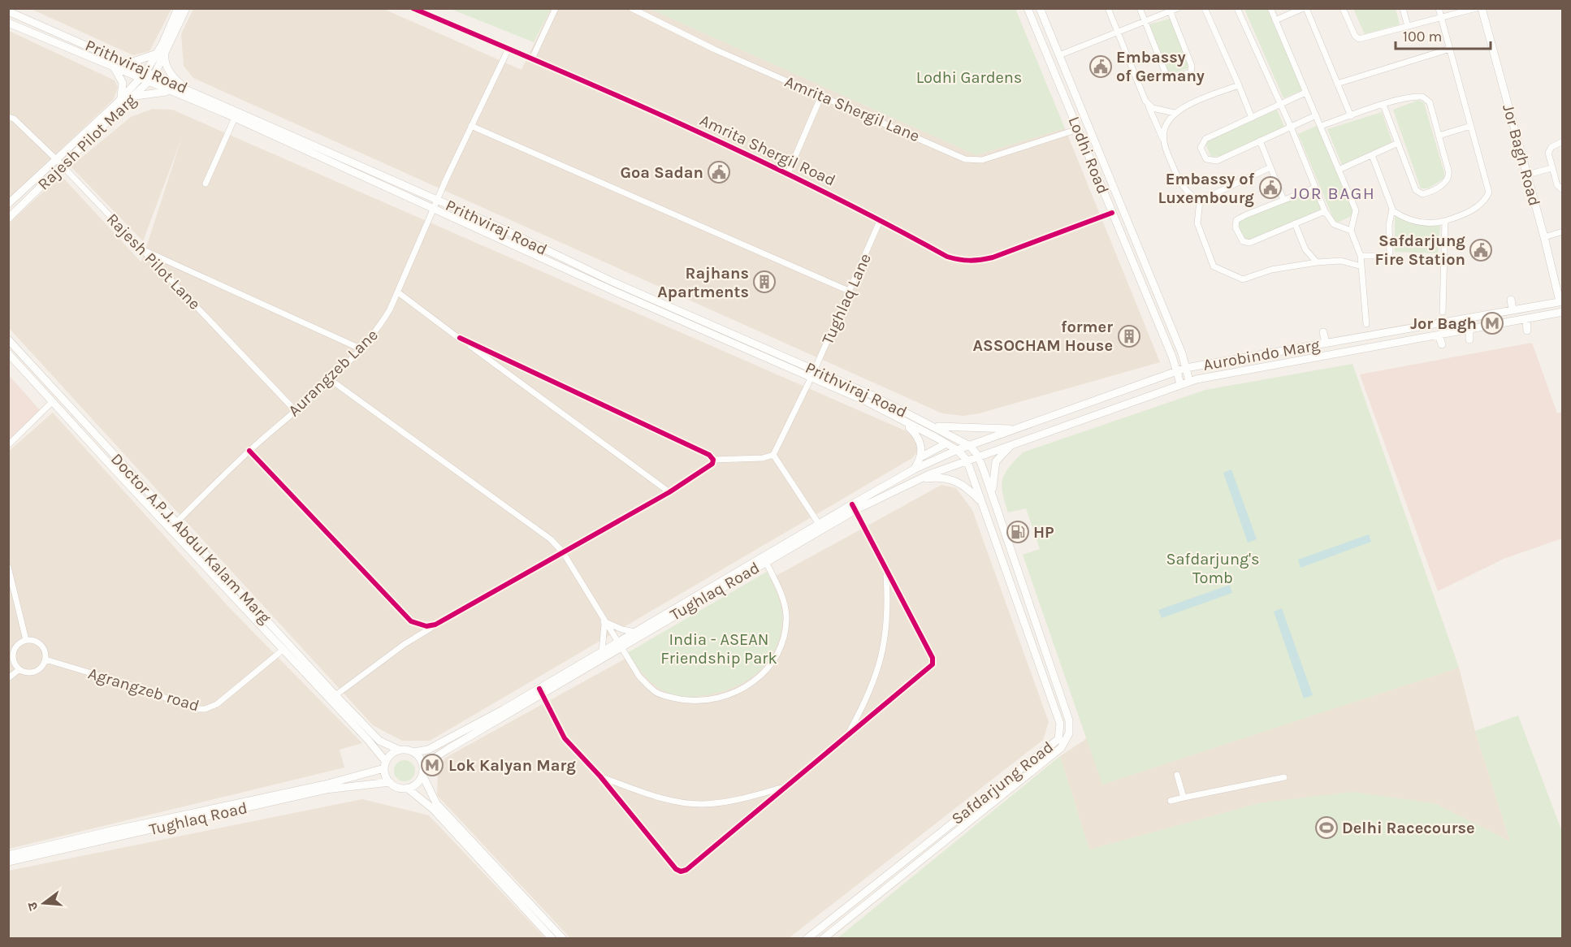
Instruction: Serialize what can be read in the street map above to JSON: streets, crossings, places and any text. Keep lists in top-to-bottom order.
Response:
{
  "streets": {
    "main road": [
      "Prithviraj Road",
      "Rajesh Pilot Marg",
      "Lodhi Road",
      "Jor Bagh Road",
      "Aurobindo Marg",
      "Doctor A.P.J. Abdul Kalam Marg",
      "Tughlaq Road",
      "Safdarjung Road"
    ],
    "street": [
      "Amrita Shergil Lane",
      "Amrita Shergil Road",
      "Rajesh Pilot Lane",
      "Tughlaq Lane",
      "Aurangzeb Lane",
      "Agrangzeb road"
    ]
  },
  "crossings": [
    ["Prithviraj Road", "Rajesh Pilot Marg"],
    ["Prithviraj Road", "Tughlaq Lane"],
    ["Prithviraj Road", "Aurobindo Marg"],
    ["Prithviraj Road", "Aurangzeb Lane"],
    ["Prithviraj Road", "Tughlaq Road"],
    ["Prithviraj Road", "Safdarjung Road"],
    ["Amrita Shergil Lane", "Lodhi Road"],
    ["Rajesh Pilot Marg", "Rajesh Pilot Lane"],
    ["Amrita Shergil Road", "Lodhi Road"],
    ["Amrita Shergil Road", "Tughlaq Lane"],
    ["Amrita Shergil Road", "Aurangzeb Lane"],
    ["Lodhi Road", "Aurobindo Marg"],
    ["Jor Bagh Road", "Aurobindo Marg"],
    ["Rajesh Pilot Lane", "Aurangzeb Lane"],
    ["Aurobindo Marg", "Tughlaq Road"],
    ["Aurobindo Marg", "Safdarjung Road"],
    ["Aurangzeb Lane", "Doctor A.P.J. Abdul Kalam Marg"],
    ["Doctor A.P.J. Abdul Kalam Marg", "Agrangzeb road"],
    ["Tughlaq Road", "Safdarjung Road"]
  ],
  "districts": ["JOR BAGH"],
  "parks": ["Lodhi Gardens", "Safdarjung's Tomb", "India - ASEAN Friendship Park"],
  "places": {
    "public building": [
      "Embassy of Germany",
      "Goa Sadan",
      "Embassy of Luxembourg",
      "Safdarjung Fire Station"
    ],
    "building": ["Rajhans Apartments", "former ASSOCHAM House"],
    "metro station": ["Jor Bagh", "Lok Kalyan Marg"],
    "fuel station": ["HP"],
    "sports": ["Delhi Racecourse"]
  },
  "scale_bar": "100 m",
  "north": "left"
}
